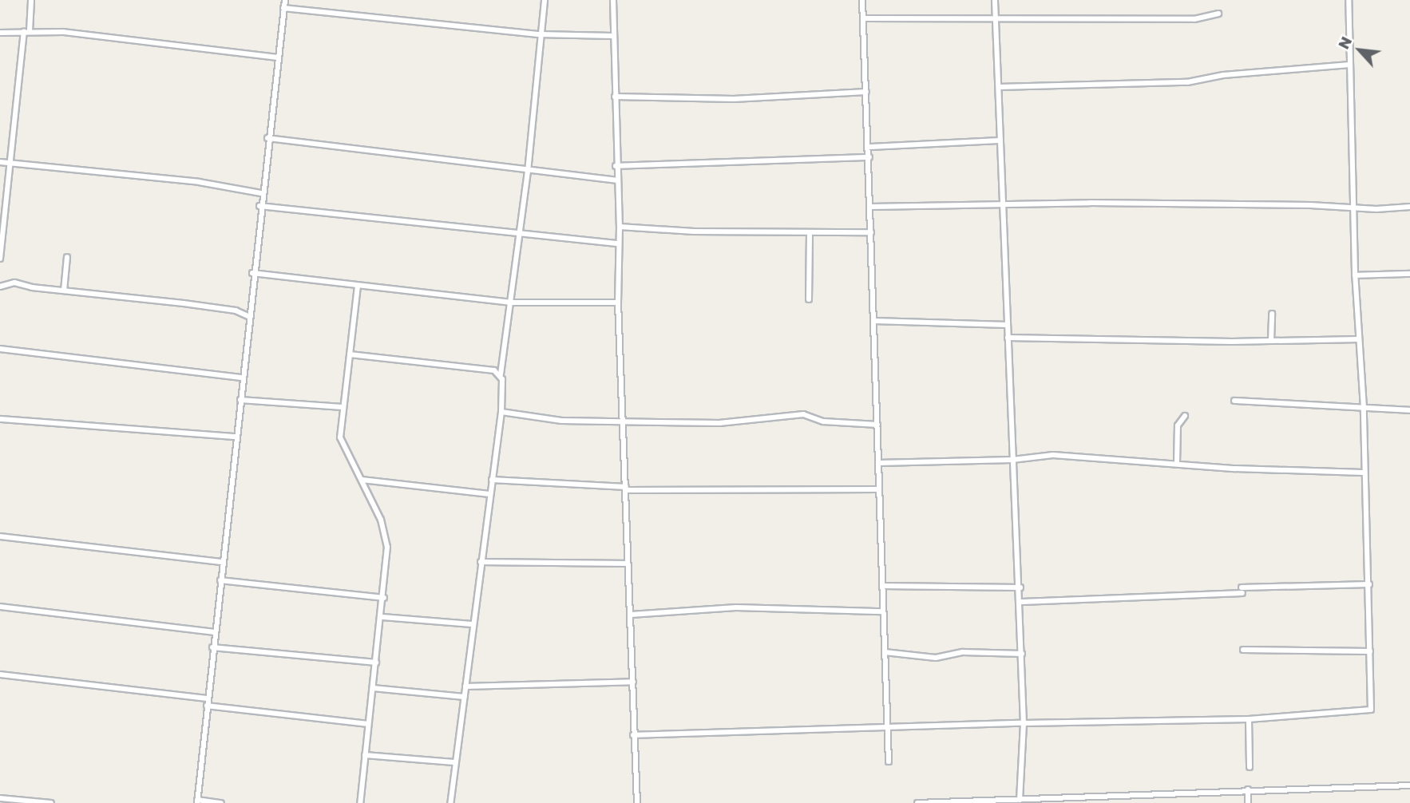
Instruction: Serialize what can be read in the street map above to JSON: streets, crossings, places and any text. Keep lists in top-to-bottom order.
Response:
{
  "north": "top left"
}
